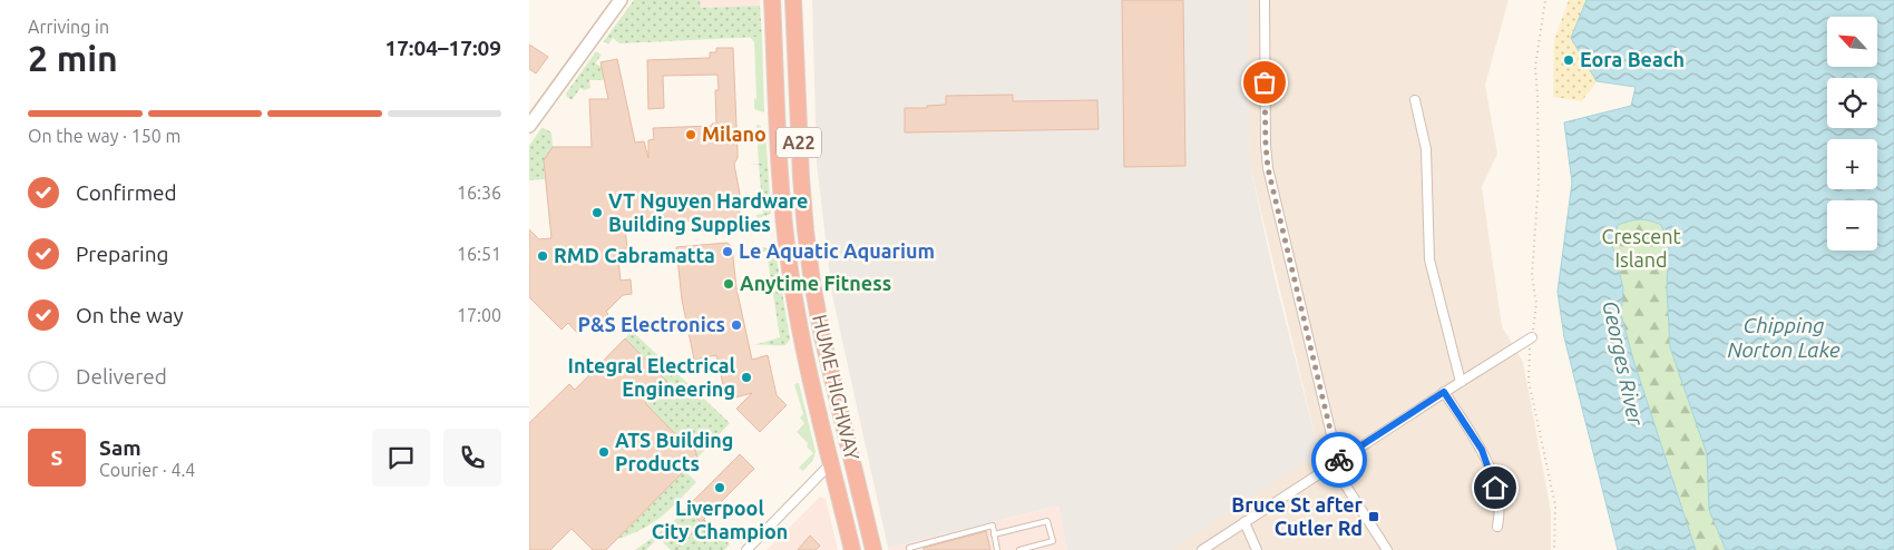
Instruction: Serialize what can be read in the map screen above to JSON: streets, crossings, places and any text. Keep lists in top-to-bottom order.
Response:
{
  "streets": {
    "highway": ["A22", "HUME HIGHWAY"]
  },
  "water": ["Chipping Norton Lake", "Georges River"],
  "parks": ["Crescent Island"],
  "places": {
    "other": [
      "Eora Beach",
      "Milano",
      "VT Nguyen Hardware Building Supplies",
      "Le Aquatic Aquarium",
      "RMD Cabramatta",
      "Anytime Fitness",
      "P&S Electronics",
      "Integral Electrical Engineering",
      "ATS Building Products",
      "Liverpool City Champion"
    ],
    "transit": ["Bruce St after Cutler Rd"]
  },
  "north": "top left",
  "page": {
    "heading": ["2 min", "Arriving in", "17:04–17:09"],
    "panel": ["Sam", "Courier · 4.4"],
    "map_buttons": ["+", "−"],
    "bar": "On the way · 150 m",
    "list": [
      ["Confirmed", "16:36"],
      ["Preparing", "16:51"],
      ["On the way", "17:00"],
      "Delivered"
    ],
    "round": "S"
  }
}
